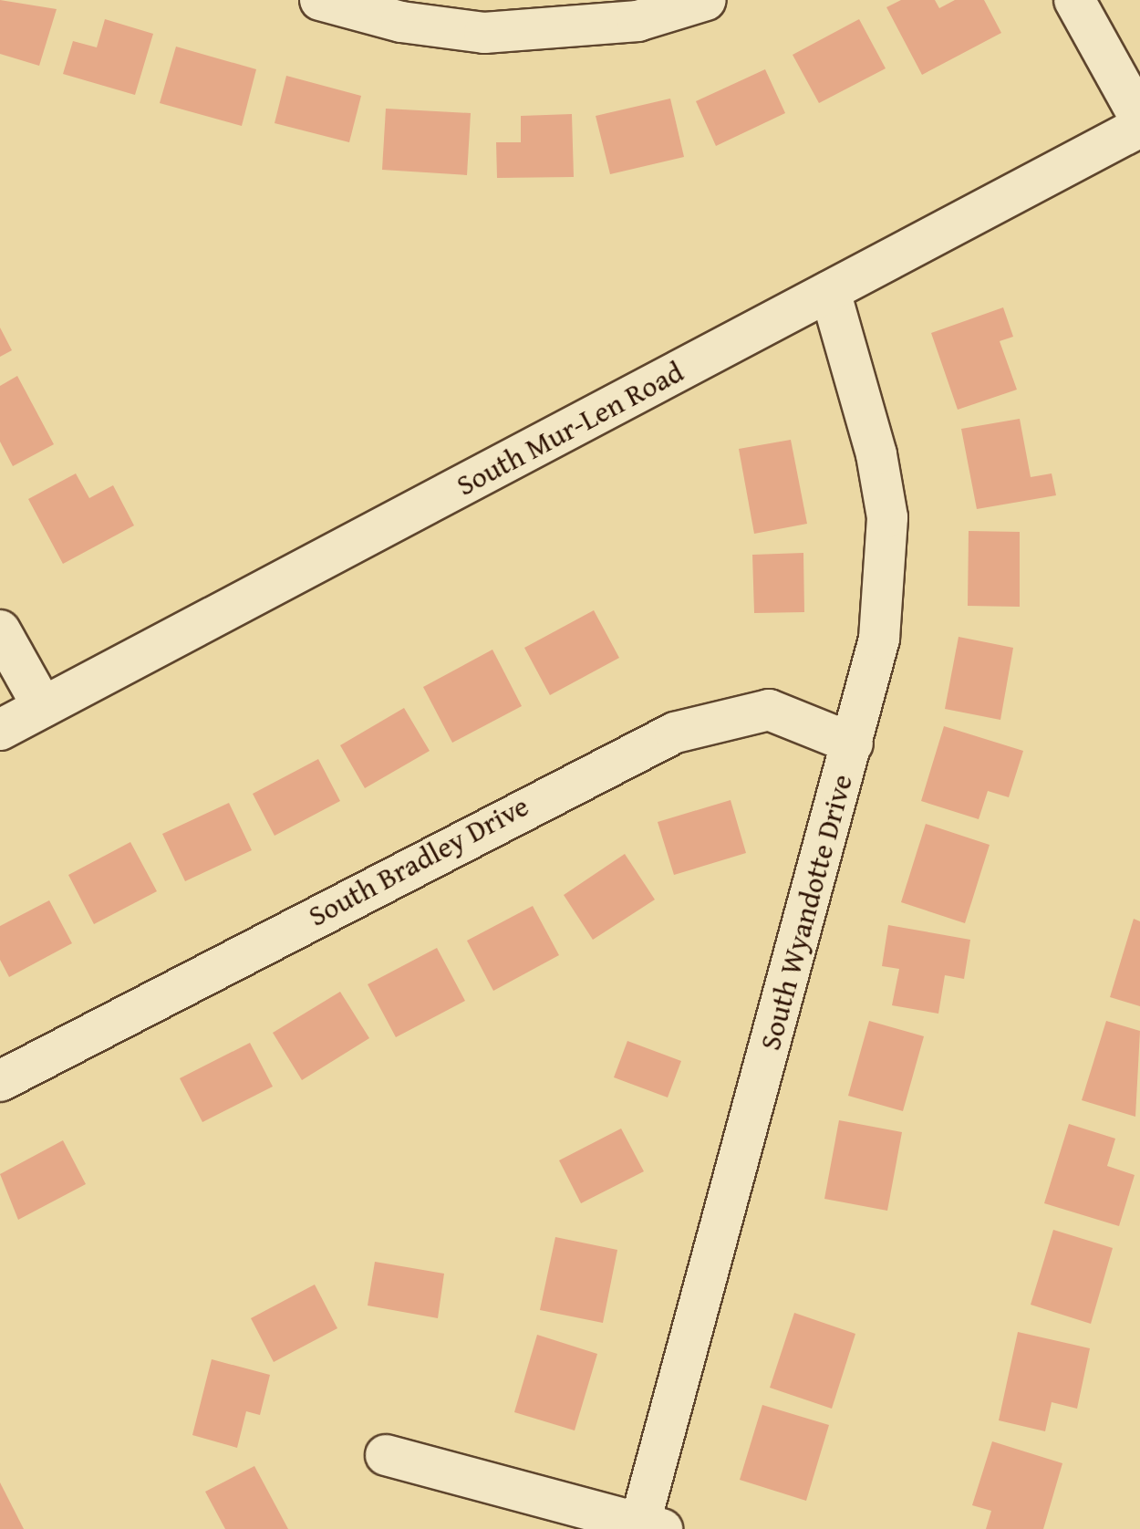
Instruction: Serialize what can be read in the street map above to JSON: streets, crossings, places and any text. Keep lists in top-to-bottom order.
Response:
{
  "streets": {
    "street": ["South Mur-Len Road", "South Bradley Drive", "South Wyandotte Drive"]
  },
  "crossings": [
    ["South Mur-Len Road", "South Wyandotte Drive"],
    ["South Bradley Drive", "South Wyandotte Drive"]
  ]
}
